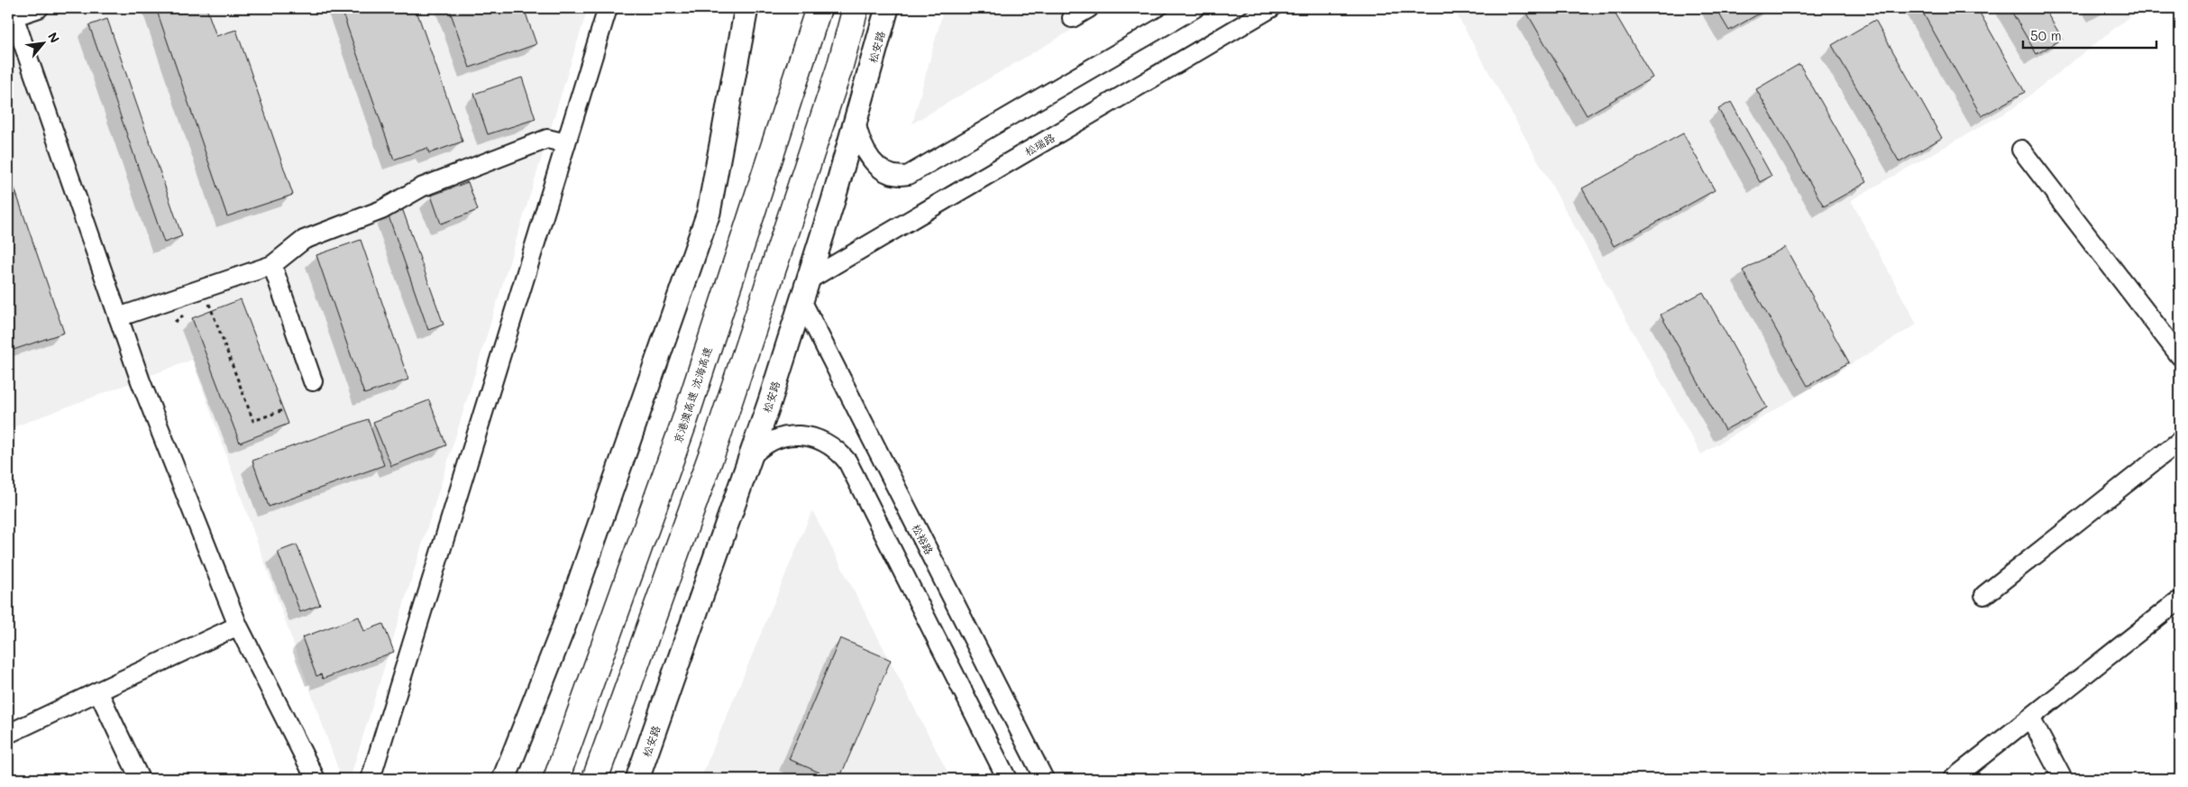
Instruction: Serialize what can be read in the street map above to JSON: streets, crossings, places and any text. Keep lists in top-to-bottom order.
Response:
{
  "streets": {
    "highway": ["京港澳高速 沈海高速"],
    "main road": ["松安路"],
    "street": ["松瑞路", "松裕路"]
  },
  "crossings": [
    ["松安路", "松瑞路"],
    ["松安路", "松裕路"],
    ["松瑞路", "松裕路"]
  ],
  "scale_bar": "50 m",
  "north": "top right"
}
